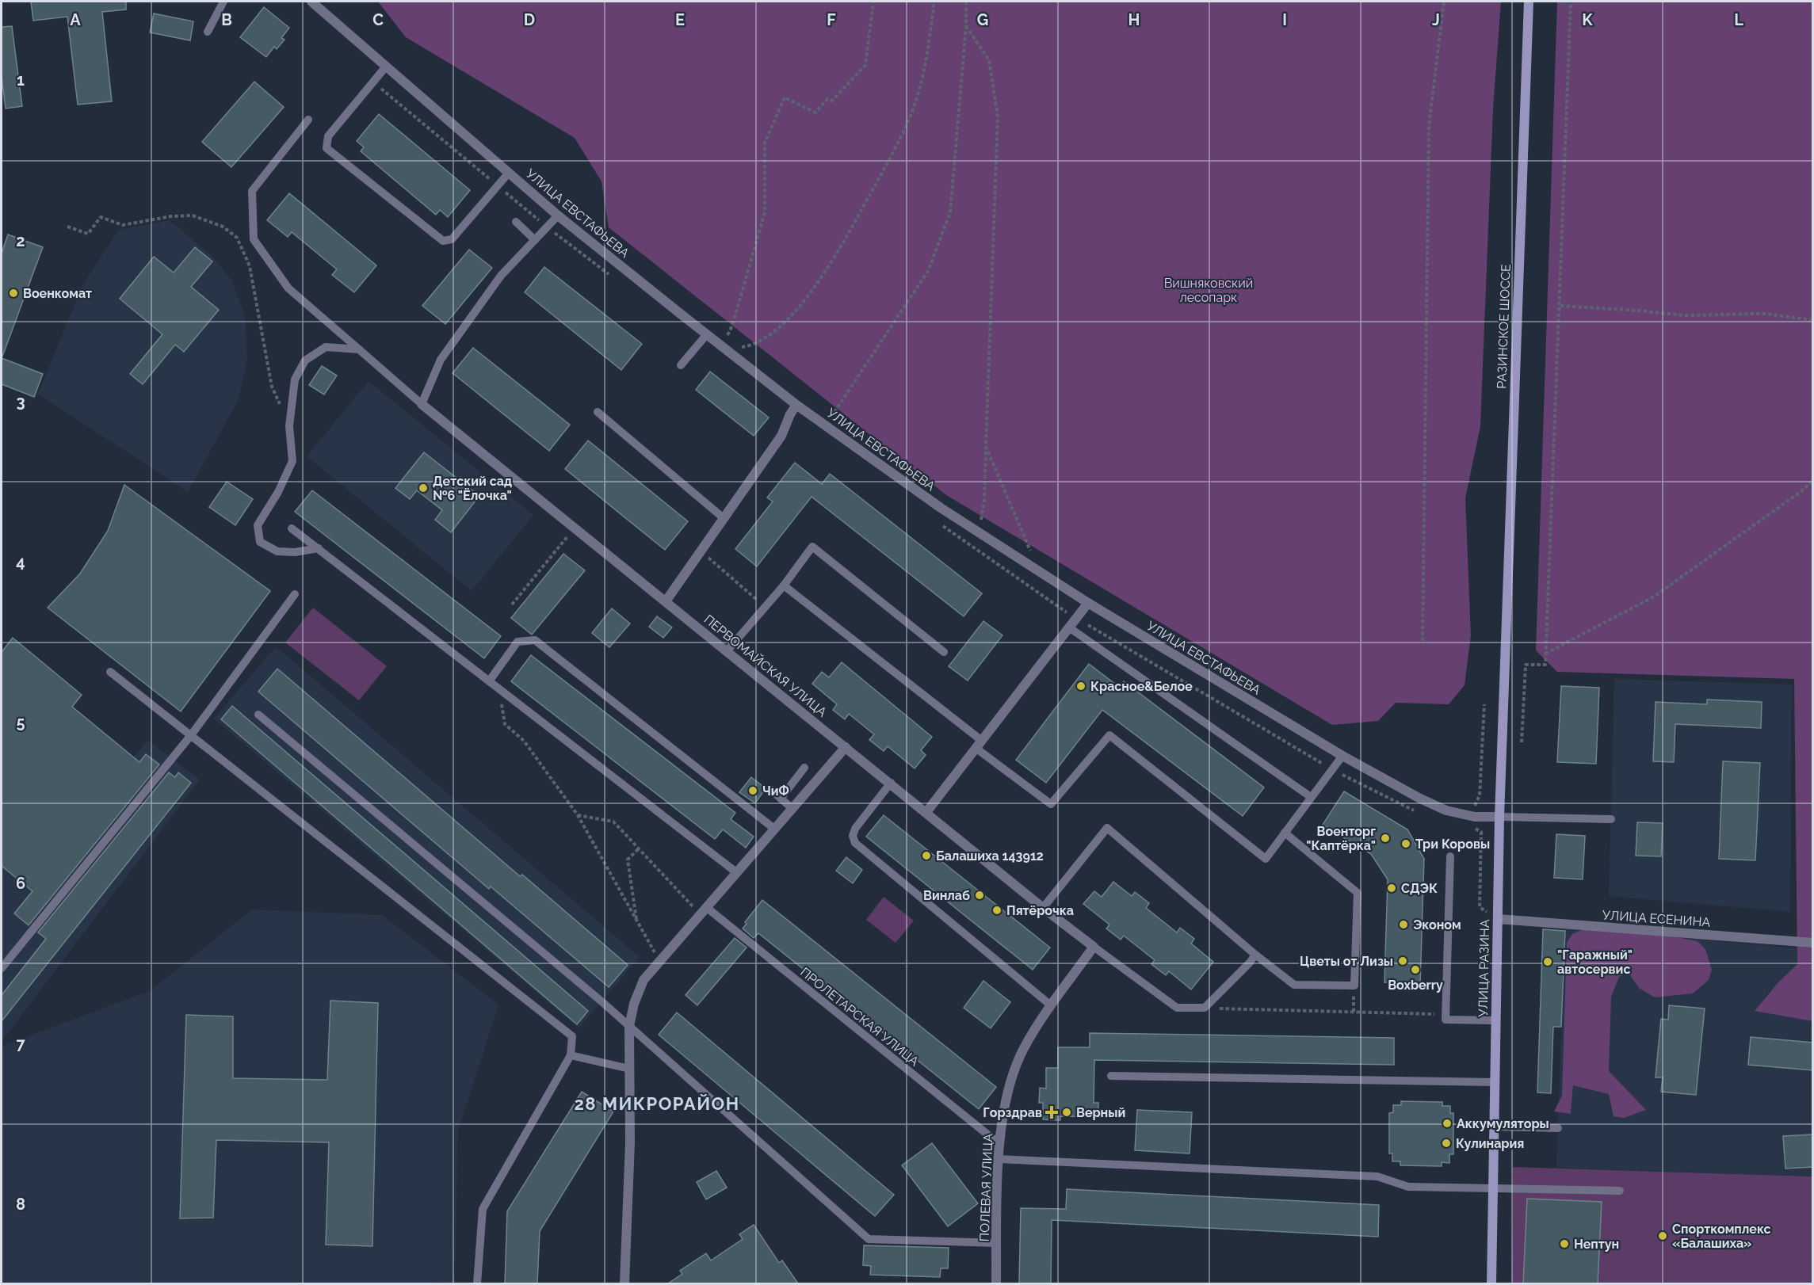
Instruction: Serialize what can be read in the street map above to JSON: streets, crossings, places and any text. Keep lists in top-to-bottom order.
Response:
{
  "streets": {
    "main road": ["РАЗИНСКОЕ ШОССЕ", "УЛИЦА РАЗИНА"],
    "street": [
      "УЛИЦА ЕВСТАФЬЕВА",
      "ПЕРВОМАЙСКАЯ УЛИЦА",
      "УЛИЦА ЕСЕНИНА",
      "ПОЛЕВАЯ УЛИЦА"
    ],
    "lane": ["ПРОЛЕТАРСКАЯ УЛИЦА"]
  },
  "crossings": [
    ["УЛИЦА ЕВСТАФЬЕВА", "УЛИЦА РАЗИНА"],
    ["РАЗИНСКОЕ ШОССЕ", "УЛИЦА РАЗИНА"],
    ["ПЕРВОМАЙСКАЯ УЛИЦА", "ПОЛЕВАЯ УЛИЦА"],
    ["УЛИЦА ЕСЕНИНА", "УЛИЦА РАЗИНА"],
    ["ПРОЛЕТАРСКАЯ УЛИЦА", "ПОЛЕВАЯ УЛИЦА"]
  ],
  "districts": ["28 МИКРОРАЙОН"],
  "parks": ["Вишняковский лесопарк"],
  "places": {
    "other": [
      "Военкомат",
      "Детский сад №6 \"Ёлочка\"",
      "Красное&Белое",
      "ЧиФ",
      "Военторг \"Каптёрка\"",
      "Три Коровы",
      "Балашиха 143912",
      "СДЭК",
      "Винлаб",
      "Пятёрочка",
      "Эконом",
      "Цветы от Лизы",
      "\"Гаражный\" автосервис",
      "Boxberry",
      "Верный",
      "Аккумуляторы",
      "Кулинария",
      "Спорткомплекс «Балашиха»",
      "Нептун"
    ],
    "health": ["Горздрав"]
  },
  "grid": {
    "columns": [
      "A",
      "B",
      "C",
      "D",
      "E",
      "F",
      "G",
      "H",
      "I",
      "J",
      "K",
      "L"
    ],
    "rows": [
      "1",
      "2",
      "3",
      "4",
      "5",
      "6",
      "7",
      "8"
    ]
  }
}
